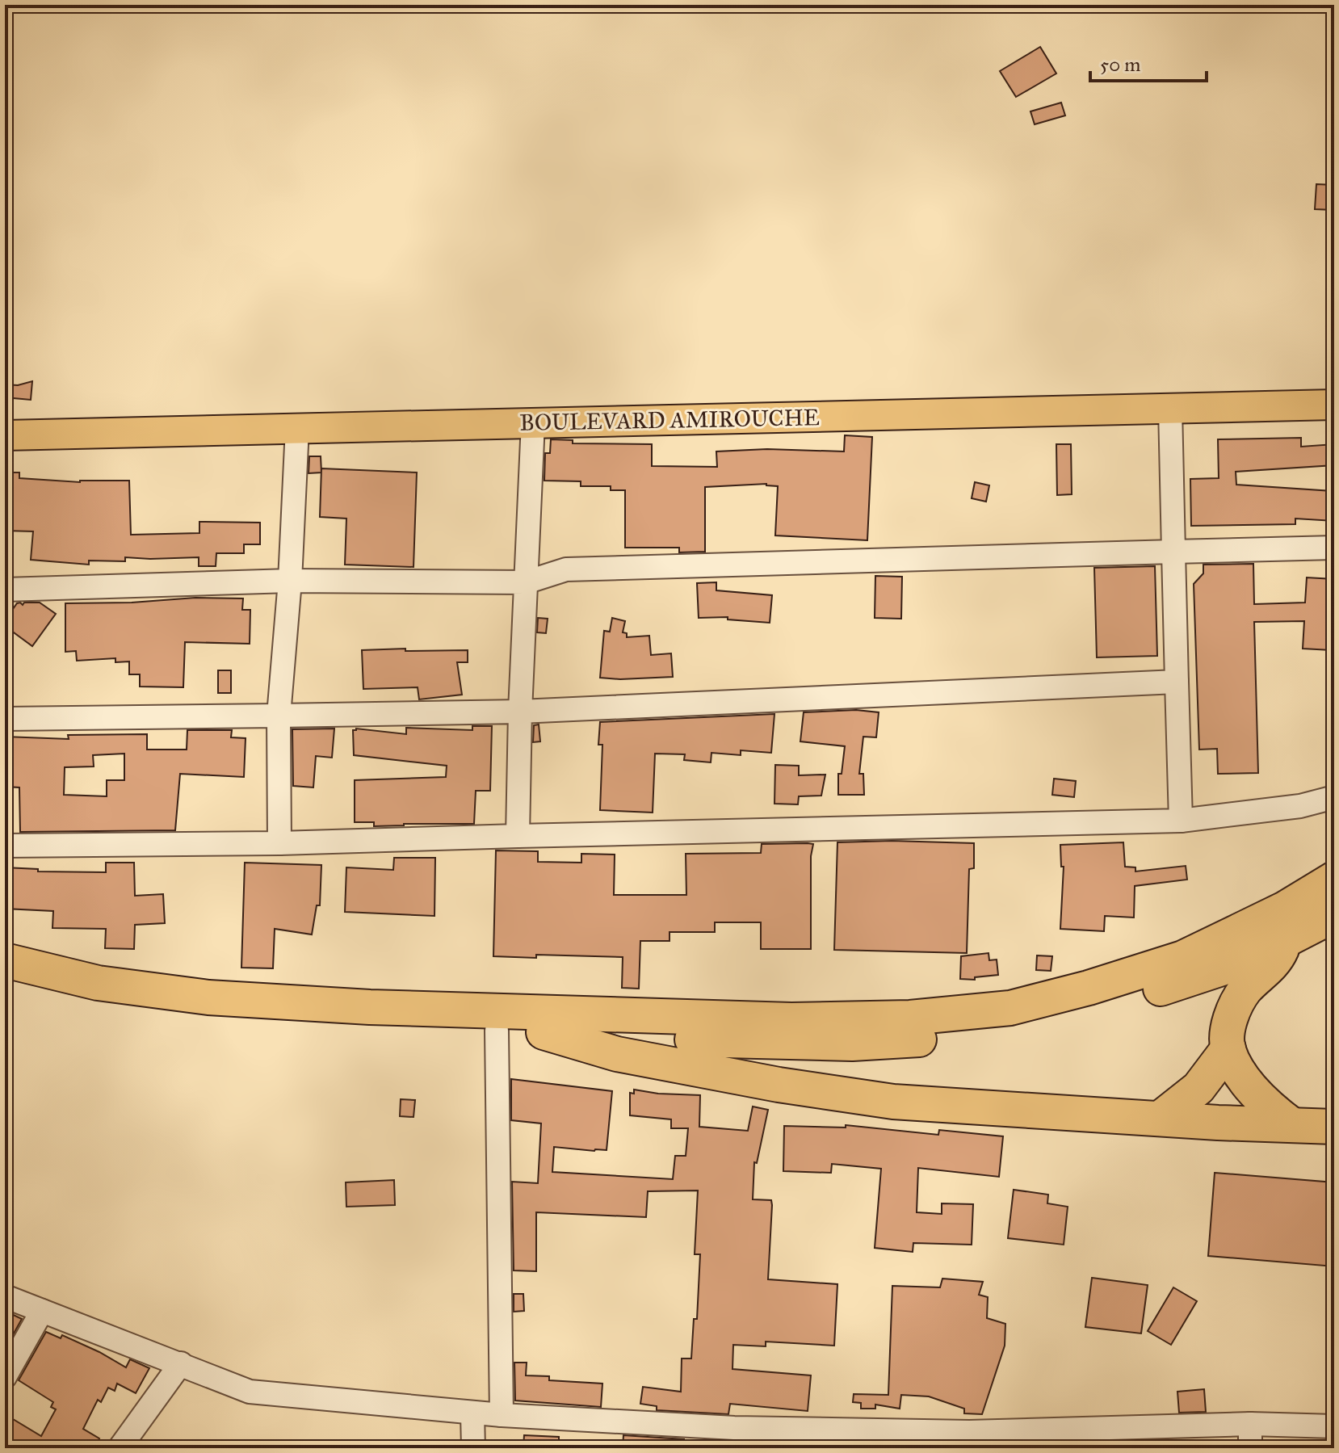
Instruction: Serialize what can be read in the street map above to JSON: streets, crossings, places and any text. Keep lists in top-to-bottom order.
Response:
{
  "streets": {
    "main road": ["BOULEVARD AMIROUCHE"]
  },
  "scale_bar": "50 m"
}
